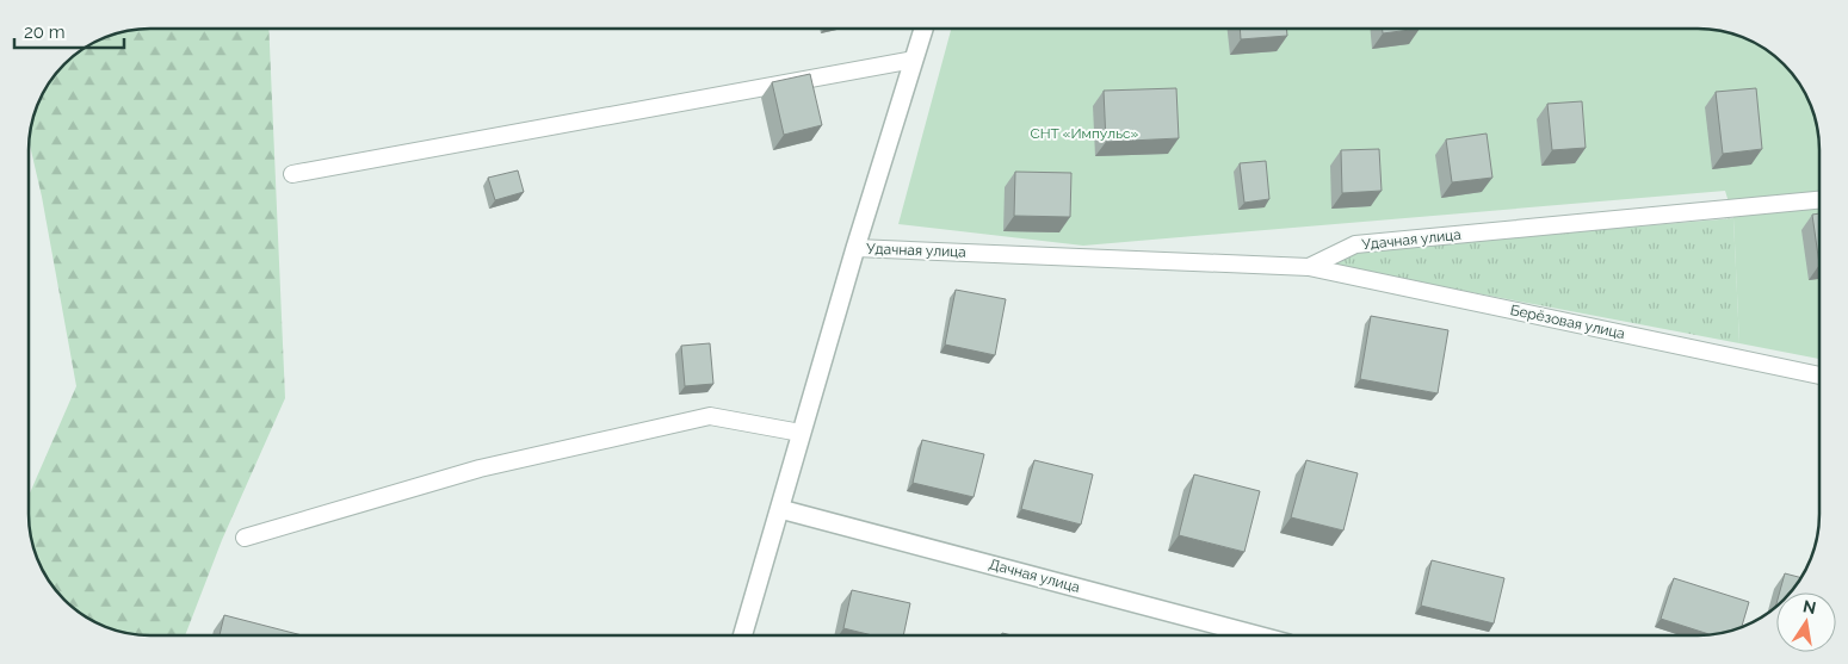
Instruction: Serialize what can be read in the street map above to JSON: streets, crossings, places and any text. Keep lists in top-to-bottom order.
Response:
{
  "streets": {
    "street": ["Дачная улица"],
    "lane": ["Удачная улица", "Берёзовая улица"]
  },
  "crossings": [
    ["Удачная улица", "Берёзовая улица"]
  ],
  "parks": ["СНТ «Импульс»"],
  "scale_bar": "20 m",
  "north": "top"
}
